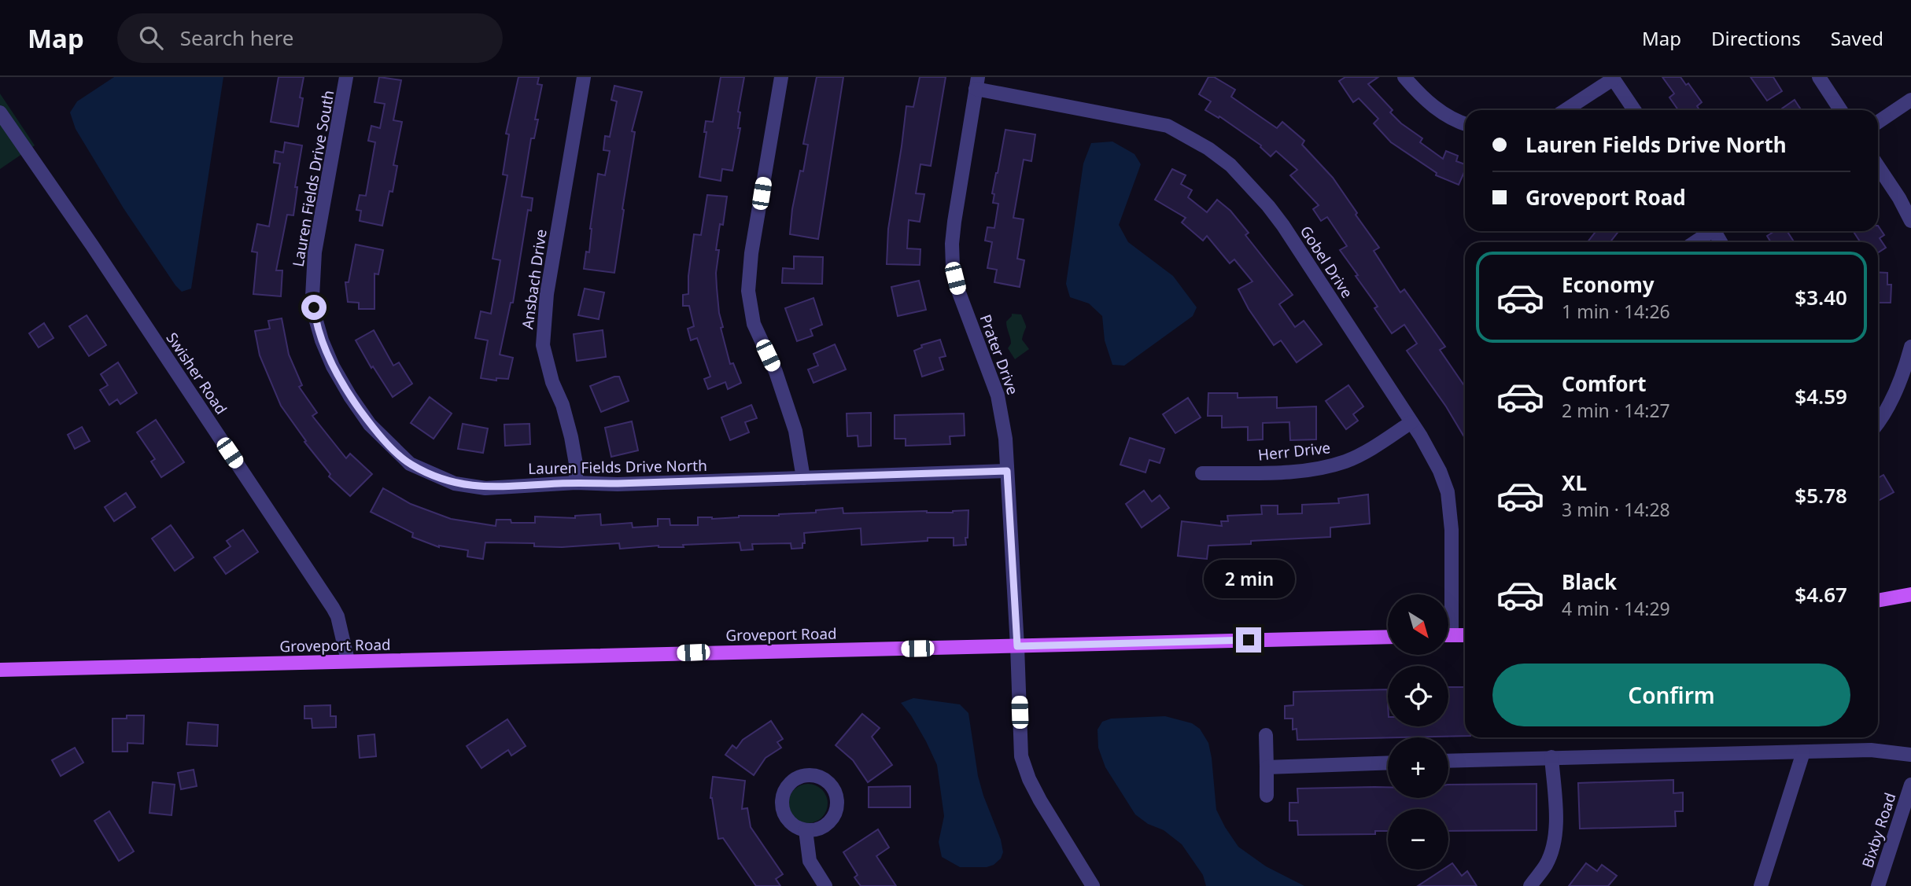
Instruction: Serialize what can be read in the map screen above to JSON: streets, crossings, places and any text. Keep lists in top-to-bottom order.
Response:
{
  "streets": {
    "main road": ["Groveport Road"],
    "street": [
      "Lauren Fields Drive South",
      "Gobel Drive",
      "Ansbach Drive",
      "Prater Drive",
      "Swisher Road",
      "Herr Drive",
      "Lauren Fields Drive North",
      "Bixby Road"
    ]
  },
  "crossings": [
    ["Lauren Fields Drive South", "Lauren Fields Drive North"],
    ["Gobel Drive", "Prater Drive"],
    ["Gobel Drive", "Herr Drive"],
    ["Ansbach Drive", "Lauren Fields Drive North"],
    ["Prater Drive", "Lauren Fields Drive North"],
    ["Prater Drive", "Groveport Road"],
    ["Swisher Road", "Groveport Road"]
  ],
  "north": "bottom right",
  "page": {
    "header": "Map",
    "search": "Search here",
    "nav": ["Map", "Directions", "Saved"],
    "banner": ["Lauren Fields Drive North", "Groveport Road"],
    "list": [
      {
        "name": "Economy",
        "note": "1 min · 14:26",
        "value": "$3.40"
      },
      {
        "name": "Comfort",
        "note": "2 min · 14:27",
        "value": "$4.59"
      },
      {
        "name": "XL",
        "note": "3 min · 14:28",
        "value": "$5.78"
      },
      {
        "name": "Black",
        "note": "4 min · 14:29",
        "value": "$4.67"
      }
    ],
    "bubble": "2 min",
    "map_buttons": ["+", "−"],
    "buttons": "Confirm"
  }
}
